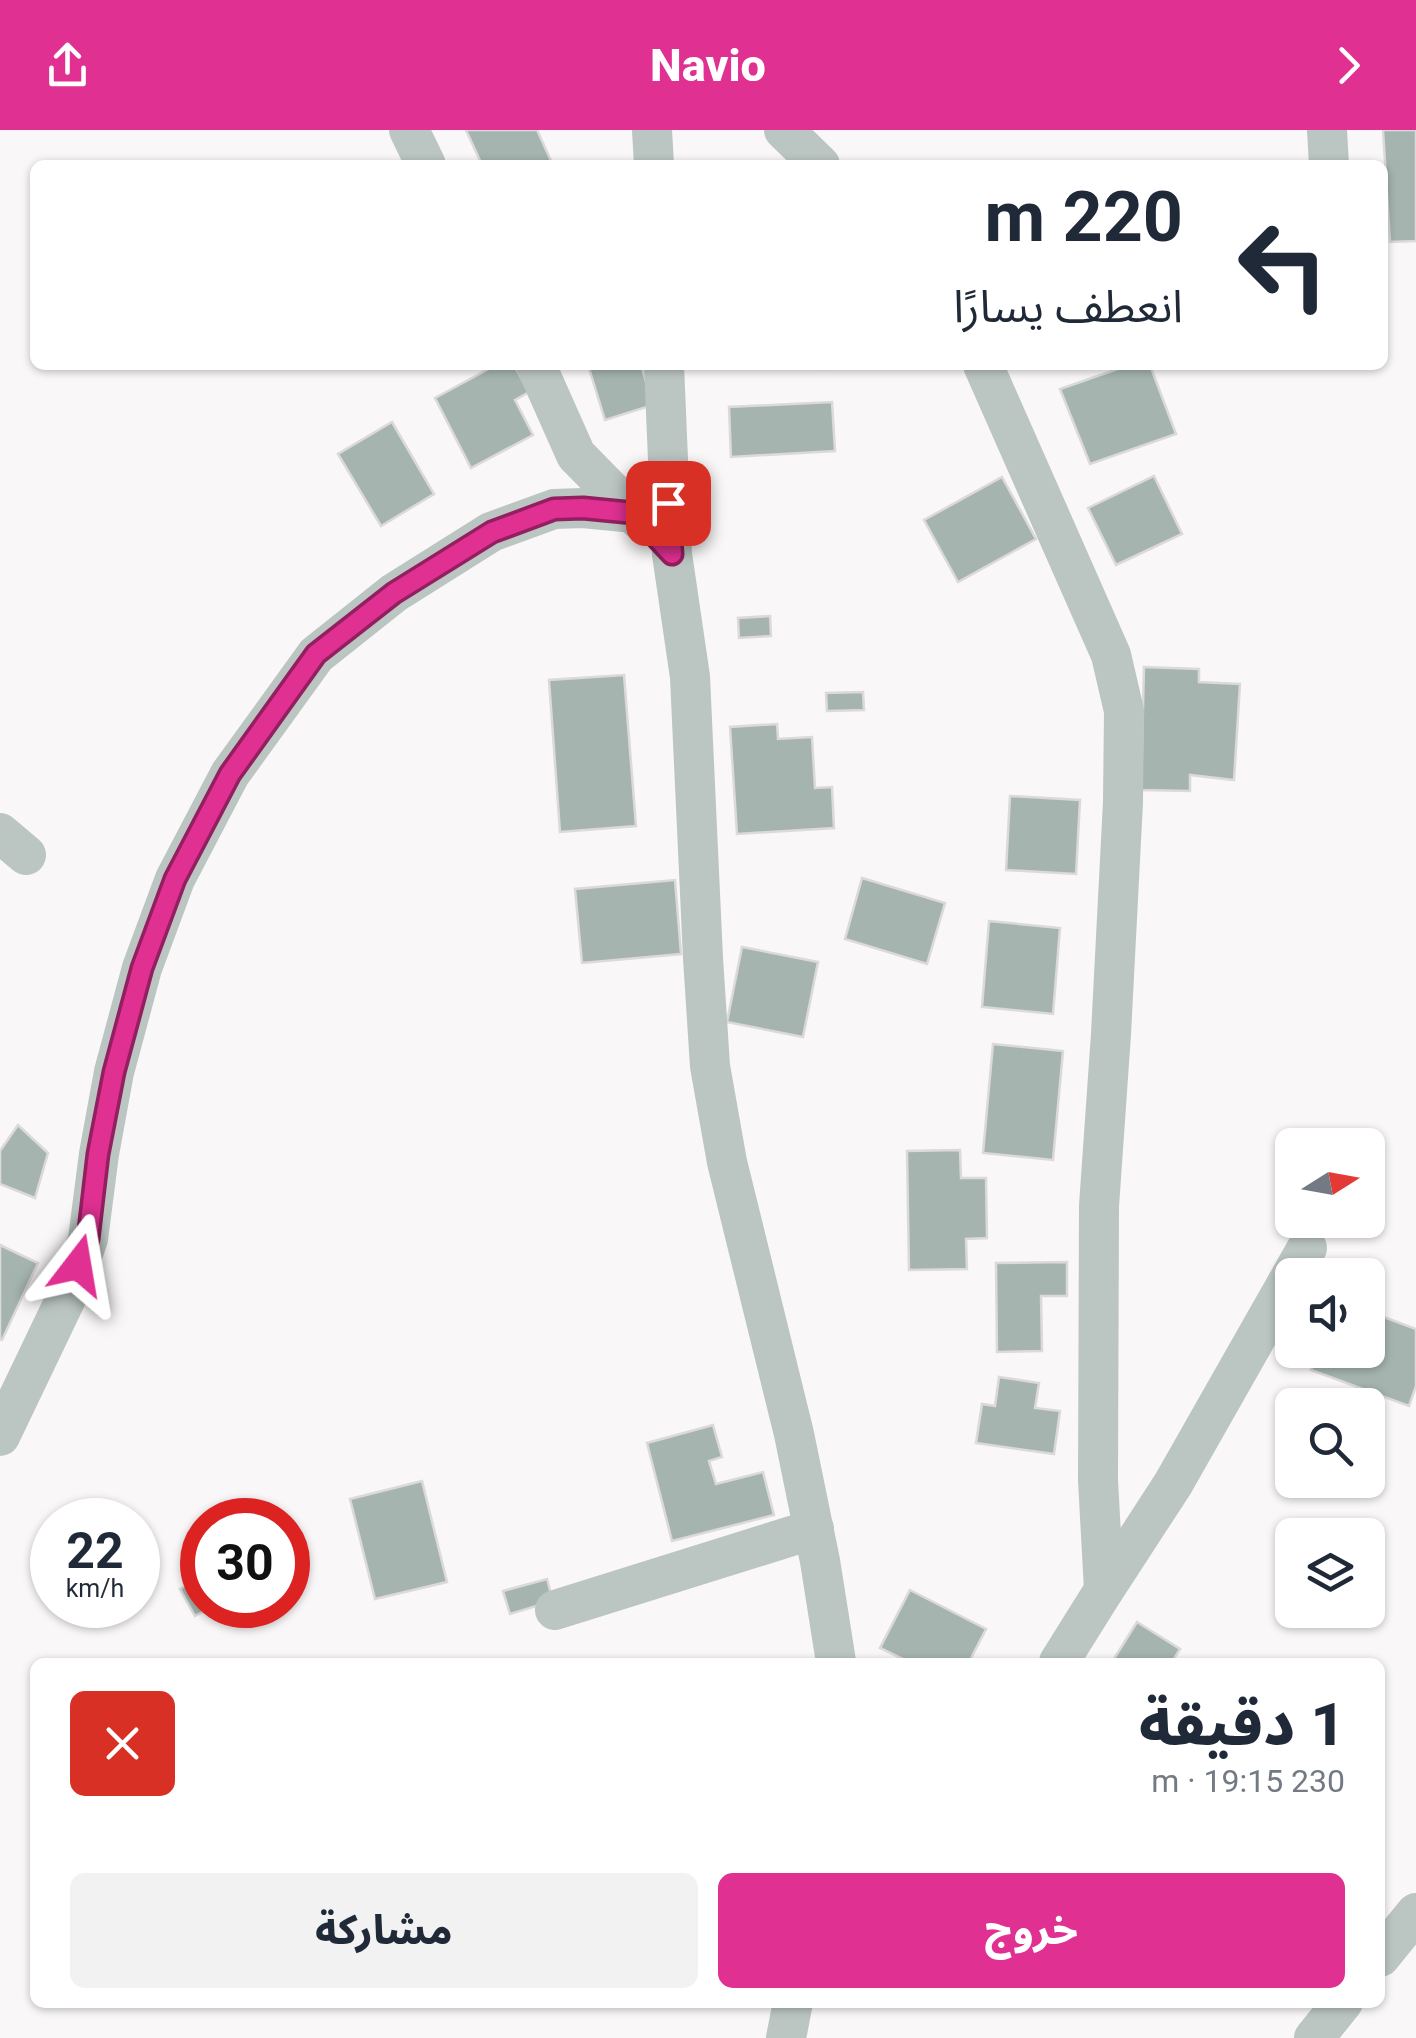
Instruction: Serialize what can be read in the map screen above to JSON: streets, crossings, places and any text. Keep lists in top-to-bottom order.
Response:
{
  "north": "right",
  "page": {
    "header": "Navio",
    "turn": ["220 m", "انعطف يسارًا"],
    "speed": "22 km/h",
    "limit": "30",
    "heading": ["1 دقيقة", "230 m · 19:15"],
    "buttons": ["خروج", "مشاركة"]
  }
}
